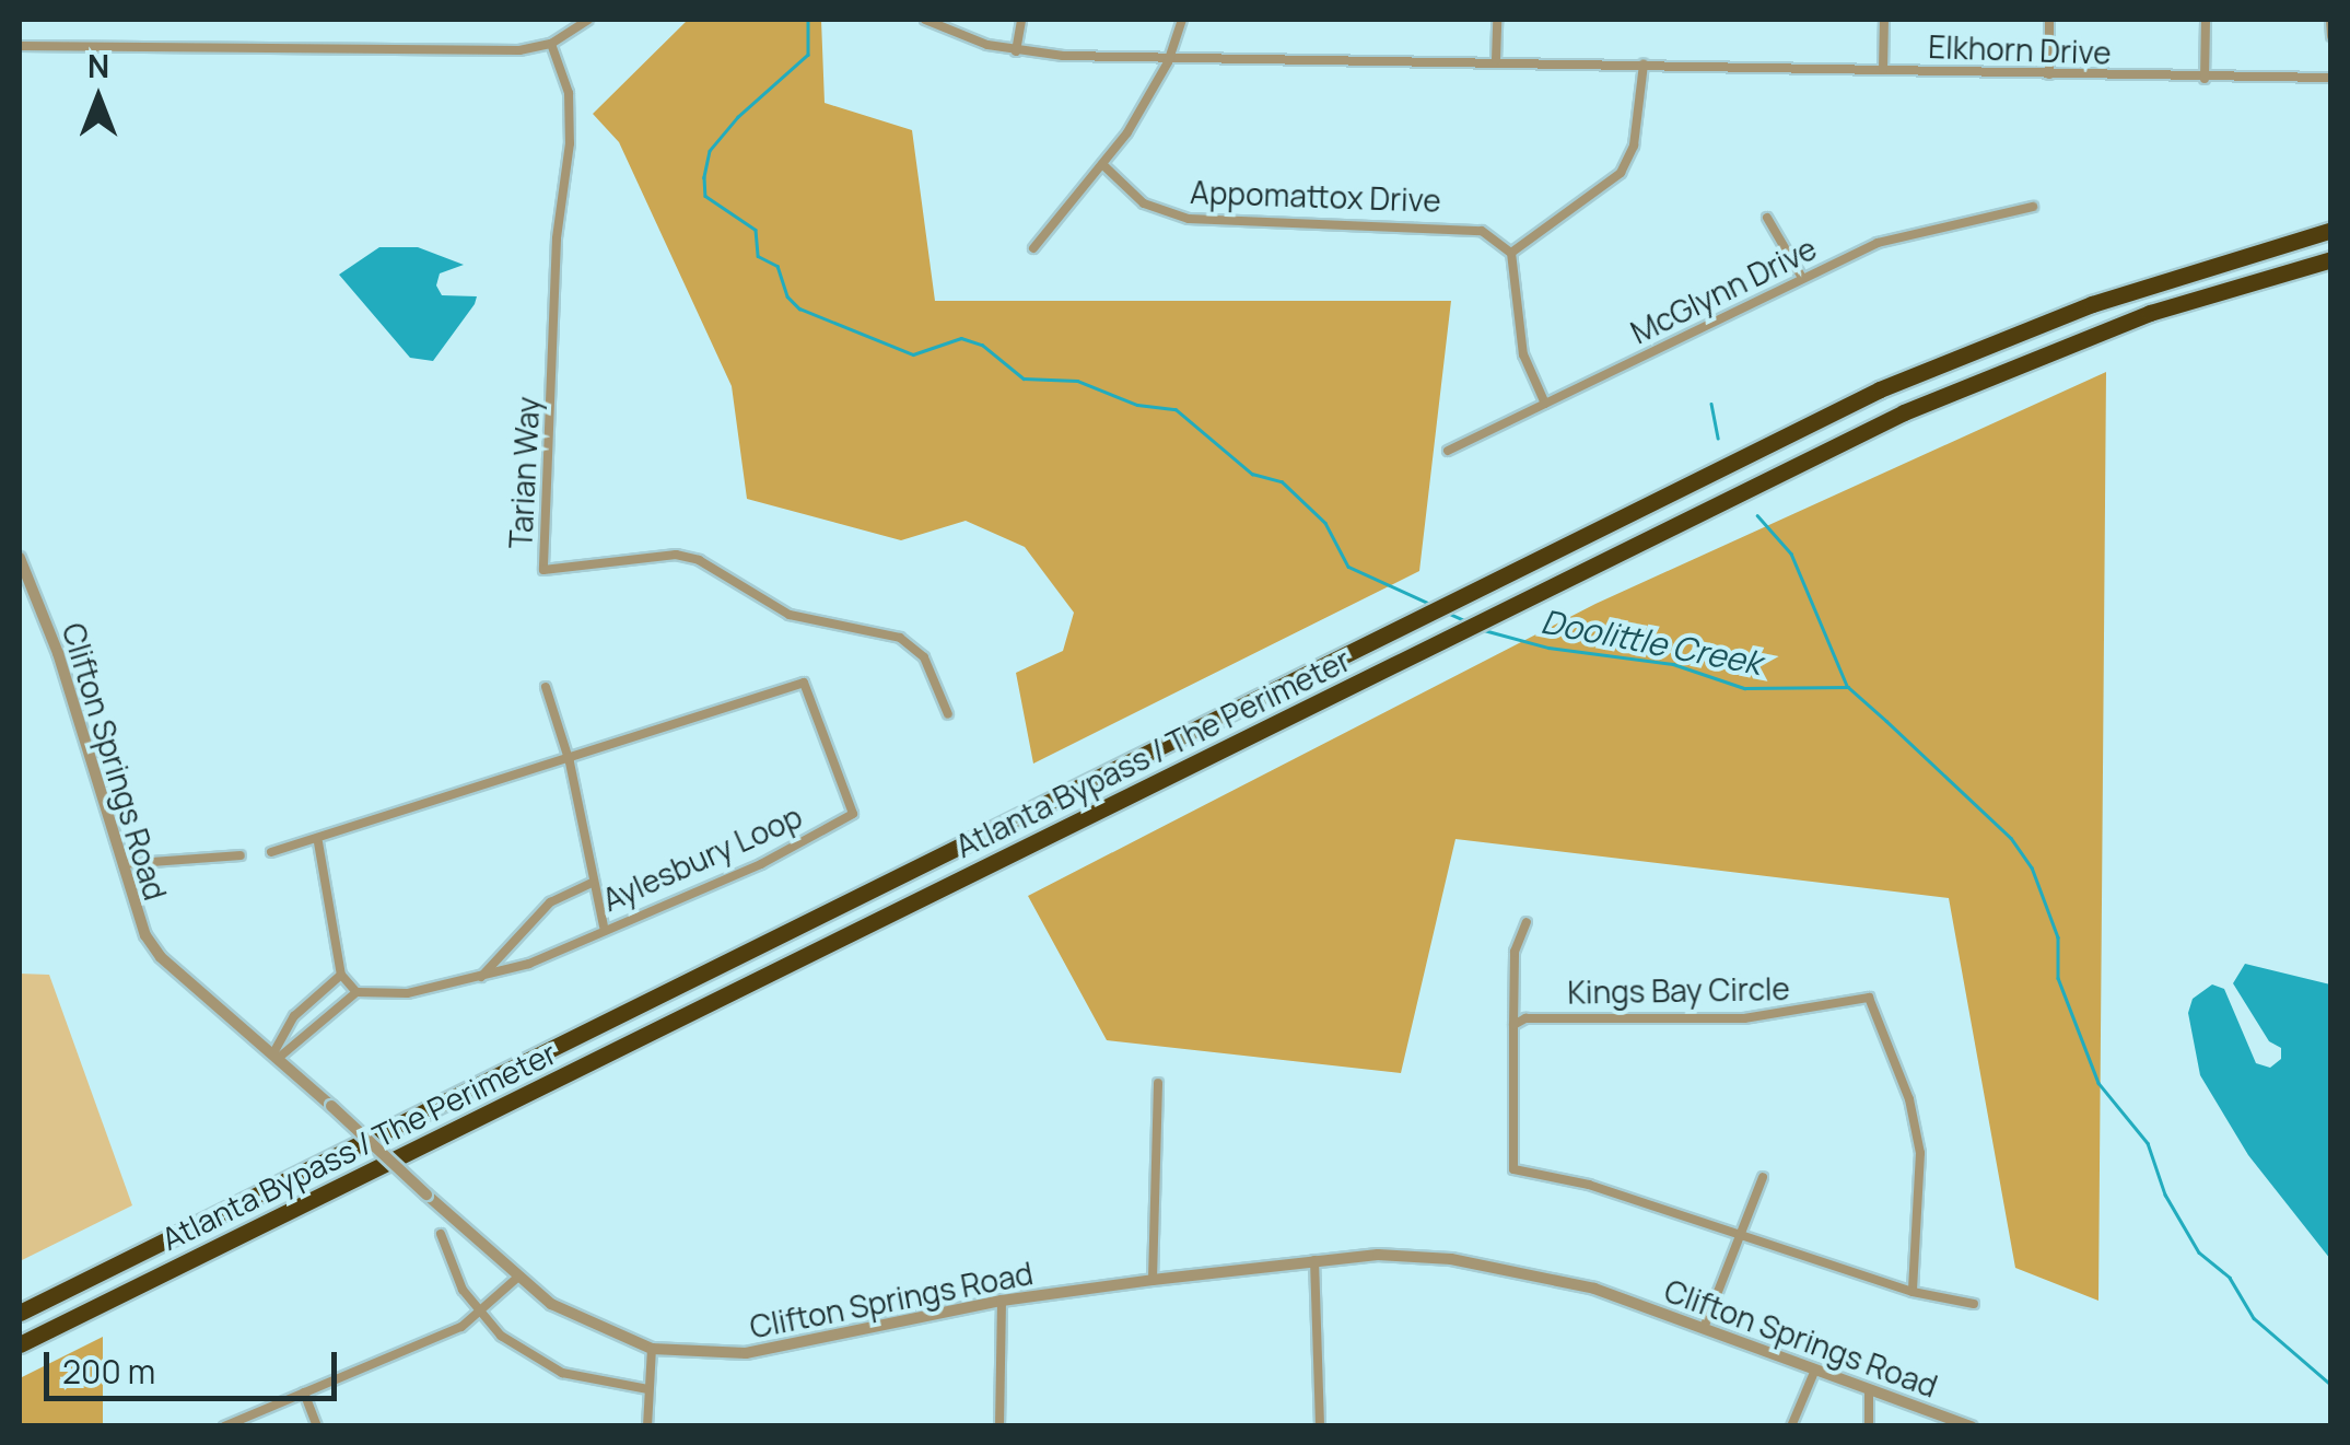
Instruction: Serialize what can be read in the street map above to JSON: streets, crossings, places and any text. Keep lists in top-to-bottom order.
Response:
{
  "streets": {
    "highway": ["Atlanta Bypass / The Perimeter"],
    "street": [
      "Elkhorn Drive",
      "Appomattox Drive",
      "McGlynn Drive",
      "Tarian Way",
      "Clifton Springs Road",
      "Aylesbury Loop",
      "Kings Bay Circle"
    ]
  },
  "water": ["Doolittle Creek"],
  "scale_bar": "200 m",
  "north": "top"
}
